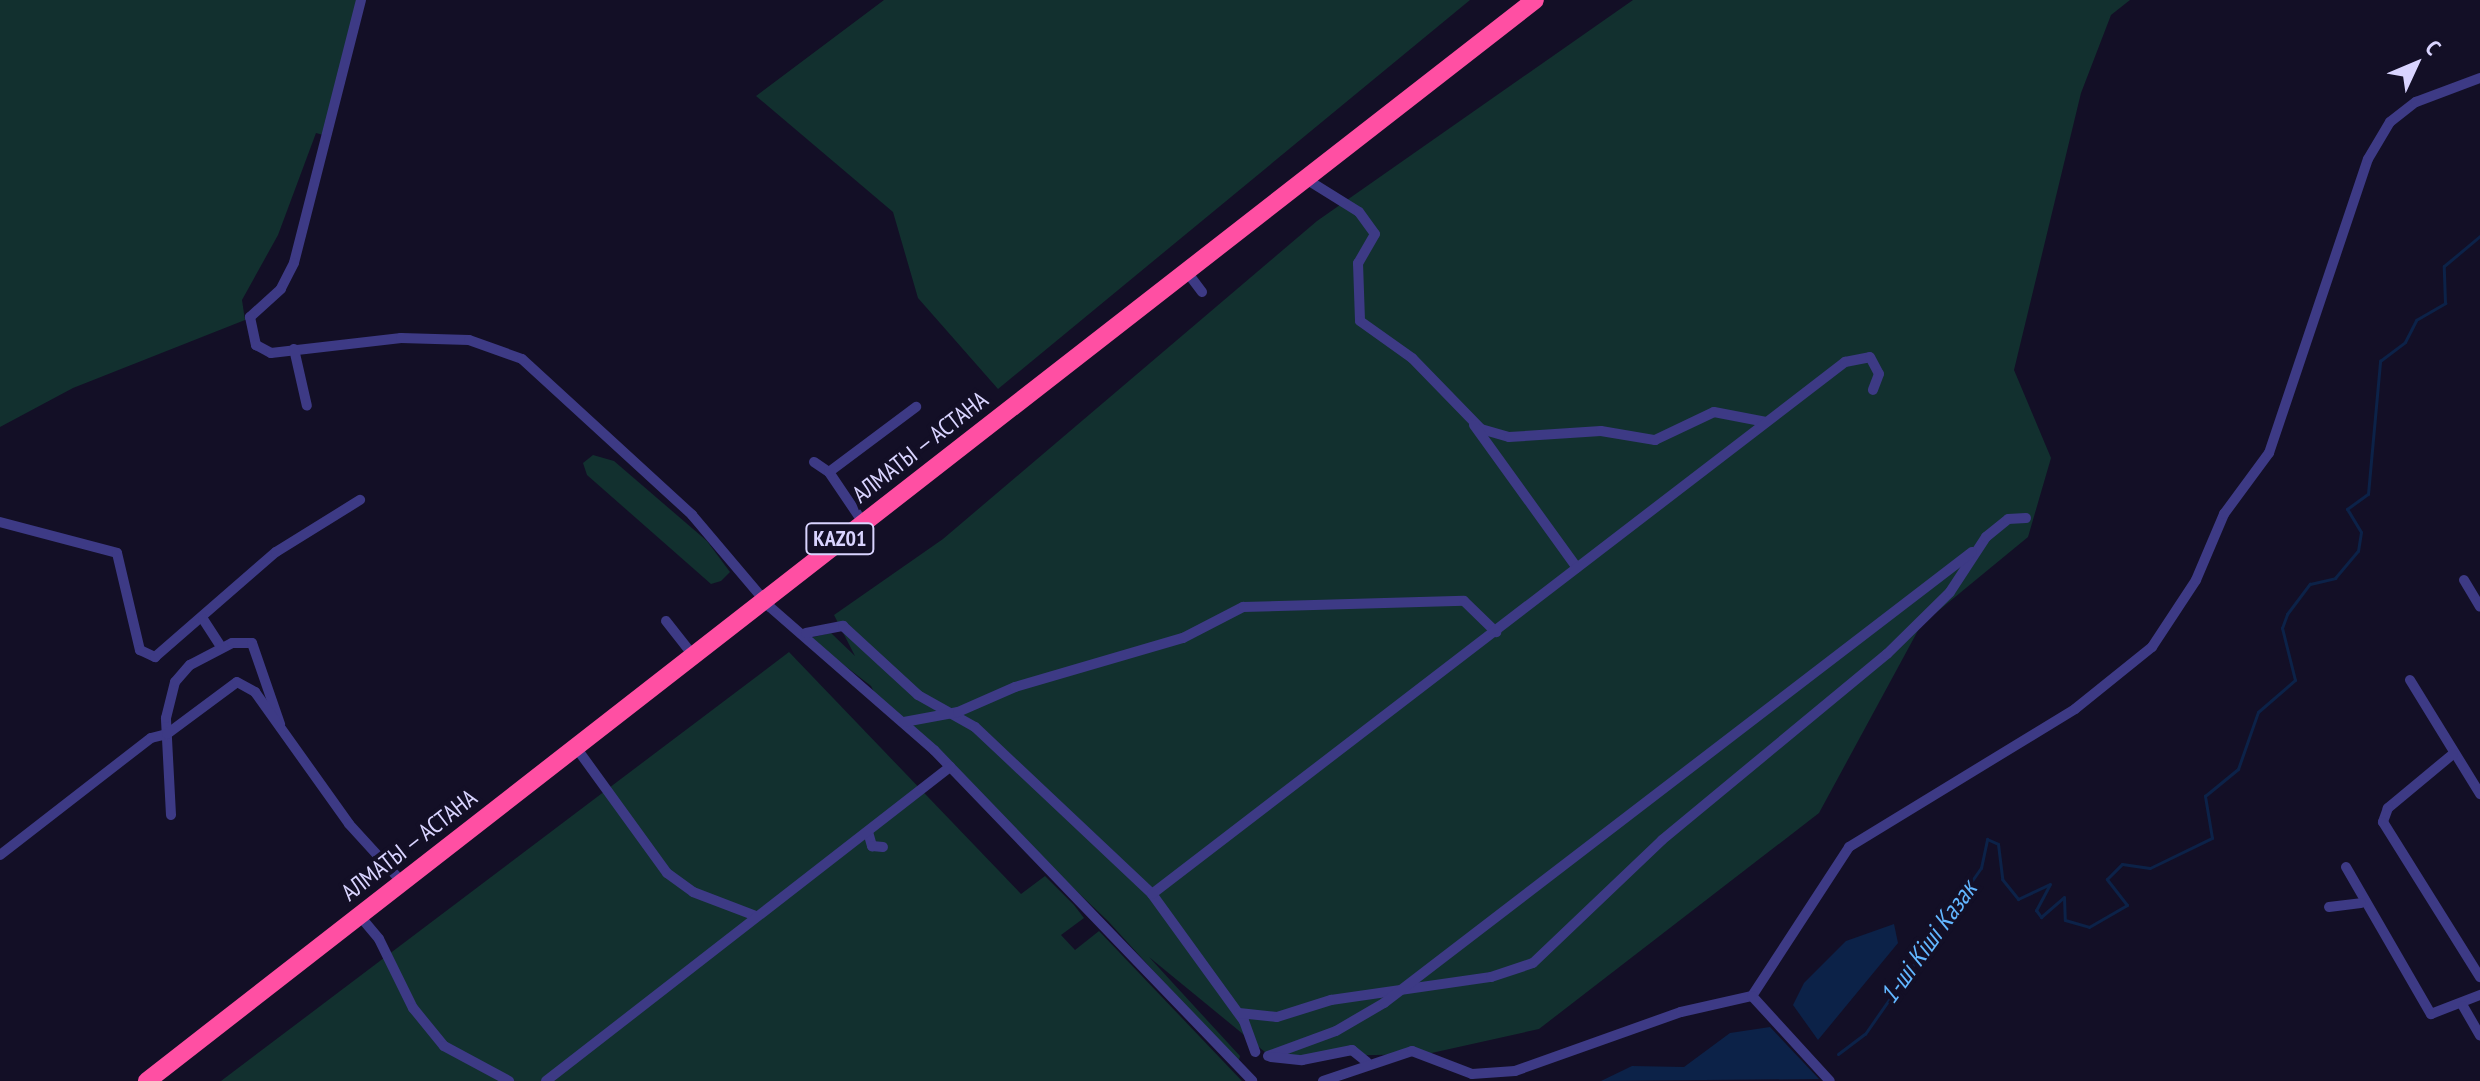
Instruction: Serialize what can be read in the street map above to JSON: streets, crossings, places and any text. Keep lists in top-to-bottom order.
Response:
{
  "streets": {
    "highway": ["АЛМАТЫ — АСТАНА", "KАZ01"]
  },
  "water": ["1-ші Кіші Казак"],
  "north": "top right"
}
